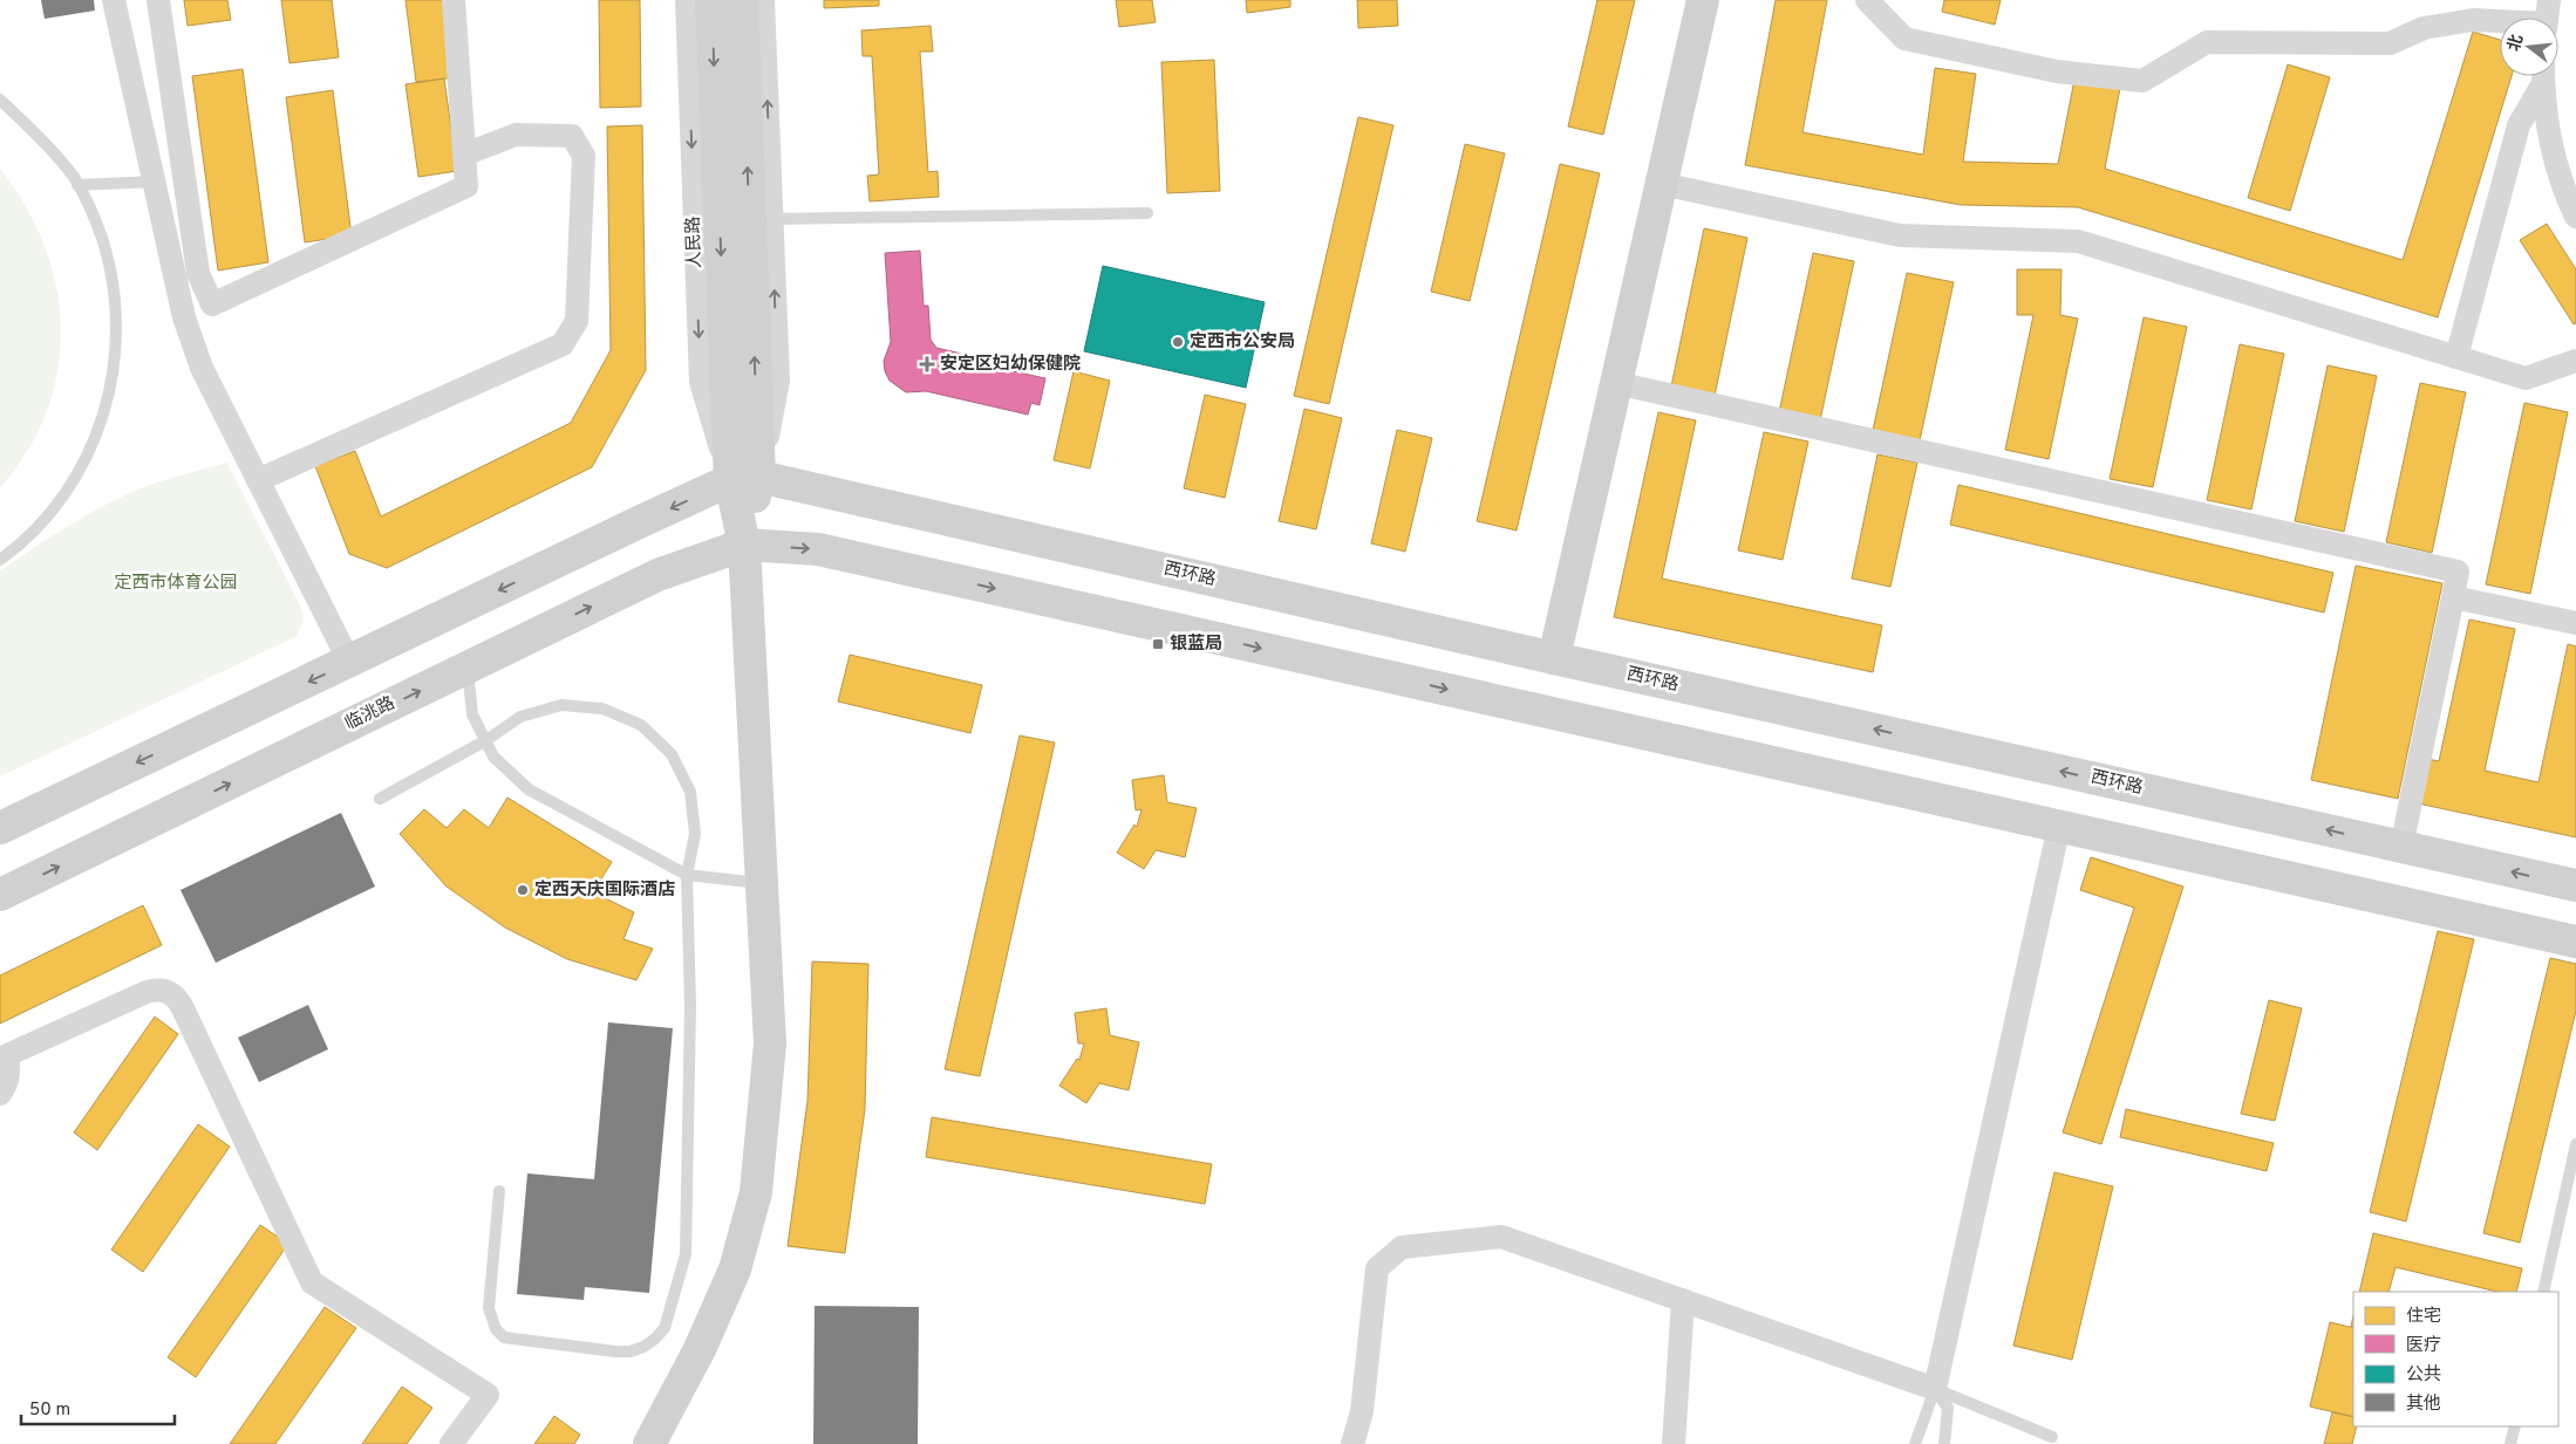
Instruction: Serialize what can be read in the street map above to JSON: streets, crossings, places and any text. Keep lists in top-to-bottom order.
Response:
{
  "streets": {
    "main road": ["人民路", "西环路", "临洮路"]
  },
  "crossings": [
    ["人民路", "西环路"],
    ["人民路", "临洮路"]
  ],
  "parks": ["定西市体育公园"],
  "places": {
    "other": ["定西市公安局", "定西天庆国际酒店"],
    "health": ["安定区妇幼保健院"],
    "transit": ["银蓝局"]
  },
  "legend": [
    "住宅",
    "医疗",
    "公共",
    "其他"
  ],
  "scale_bar": "50 m",
  "north": "left"
}
